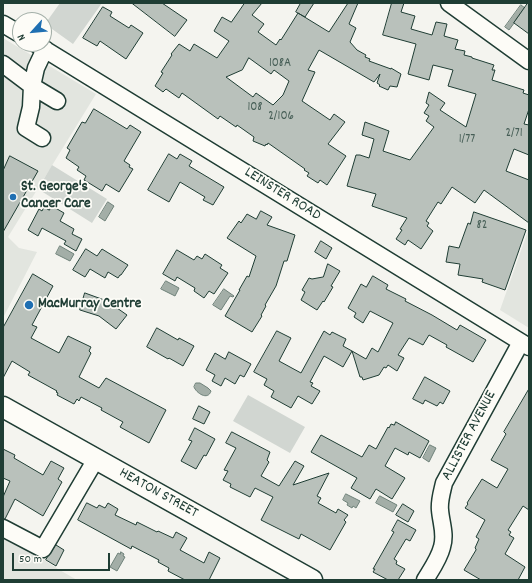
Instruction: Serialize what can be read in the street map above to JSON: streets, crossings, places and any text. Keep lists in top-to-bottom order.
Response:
{
  "streets": {
    "main road": ["HEATON STREET"],
    "street": ["LEINSTER ROAD", "ALLISTER AVENUE"]
  },
  "crossings": [
    ["LEINSTER ROAD", "ALLISTER AVENUE"]
  ],
  "places": ["St. George's Cancer Care", "MacMurray Centre"],
  "house_numbers": [
    "108A",
    "108",
    "2/106",
    "2/71",
    "1/77",
    "82"
  ],
  "scale_bar": "50 m",
  "north": "bottom left"
}
